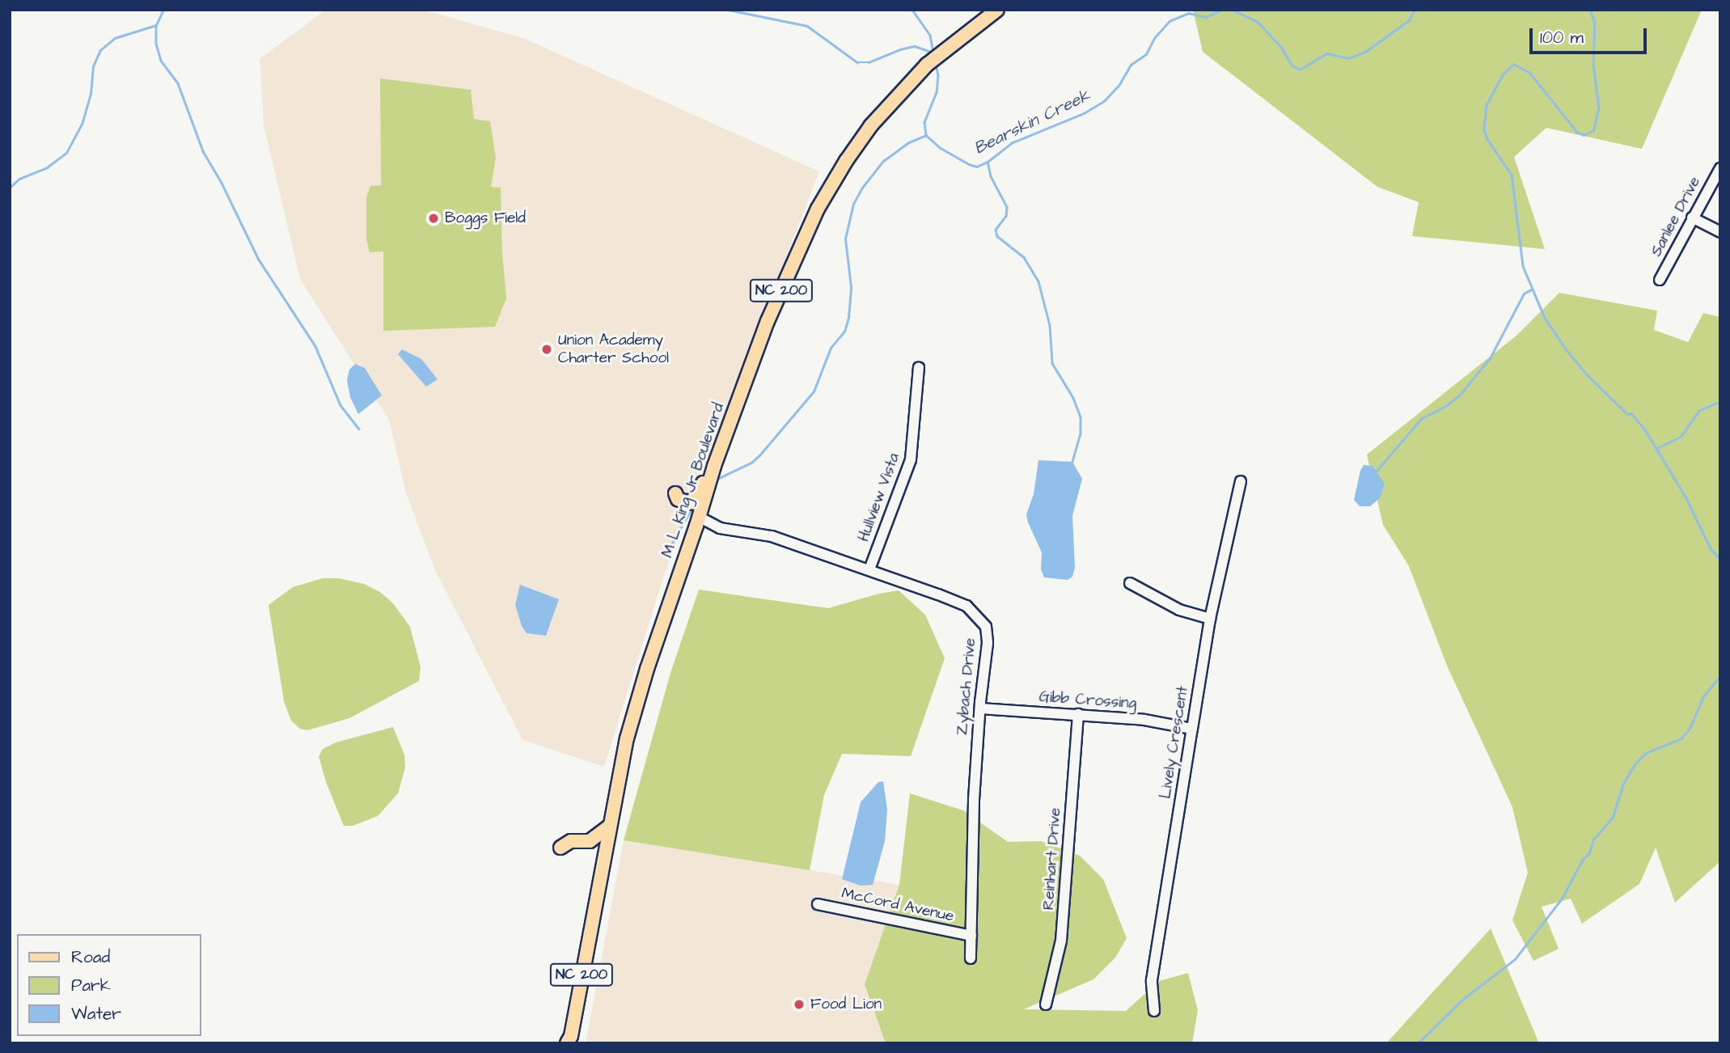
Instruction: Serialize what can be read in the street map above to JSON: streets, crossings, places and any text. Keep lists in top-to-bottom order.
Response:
{
  "streets": {
    "main road": ["NC 200", "M L King Jr Boulevard"],
    "street": [
      "Sanlee Drive",
      "Hullview Vista",
      "Zybach Drive",
      "Gibb Crossing",
      "Lively Crescent",
      "Reinhart Drive",
      "McCord Avenue"
    ]
  },
  "crossings": [
    ["M L King Jr Boulevard", "Zybach Drive"],
    ["Hullview Vista", "Zybach Drive"],
    ["Zybach Drive", "Gibb Crossing"],
    ["Zybach Drive", "McCord Avenue"],
    ["Gibb Crossing", "Lively Crescent"],
    ["Gibb Crossing", "Reinhart Drive"]
  ],
  "water": ["Bearskin Creek"],
  "places": ["Boggs Field", "Union Academy Charter School", "Food Lion"],
  "legend": ["Road", "Park", "Water"],
  "scale_bar": "100 m"
}
